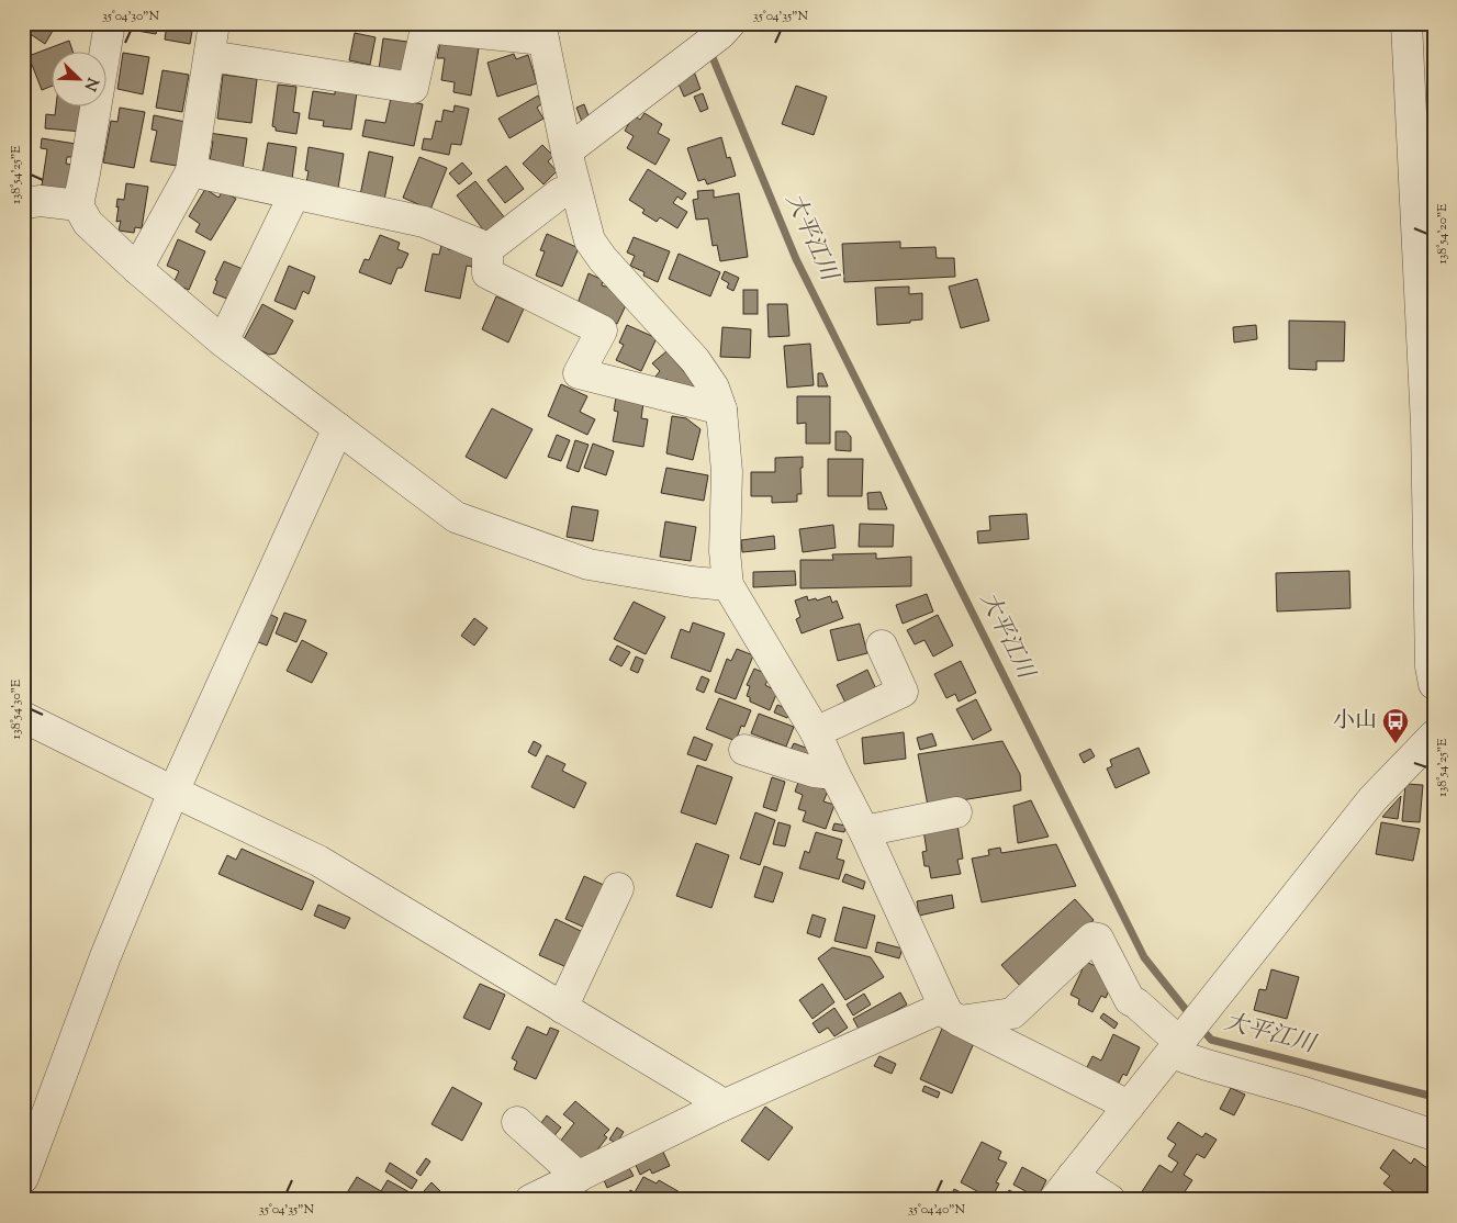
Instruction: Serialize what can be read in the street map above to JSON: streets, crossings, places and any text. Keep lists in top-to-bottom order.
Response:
{
  "water": ["大平江川"],
  "places": {
    "bus stop": ["小山"]
  },
  "north": "bottom right",
  "coordinates": [
    "35°04'30\"N",
    "35°04'35\"N",
    "138°54'25\"E",
    "138°54'20\"E",
    "138°54'30\"E",
    "35°04'40\"N"
  ]
}
